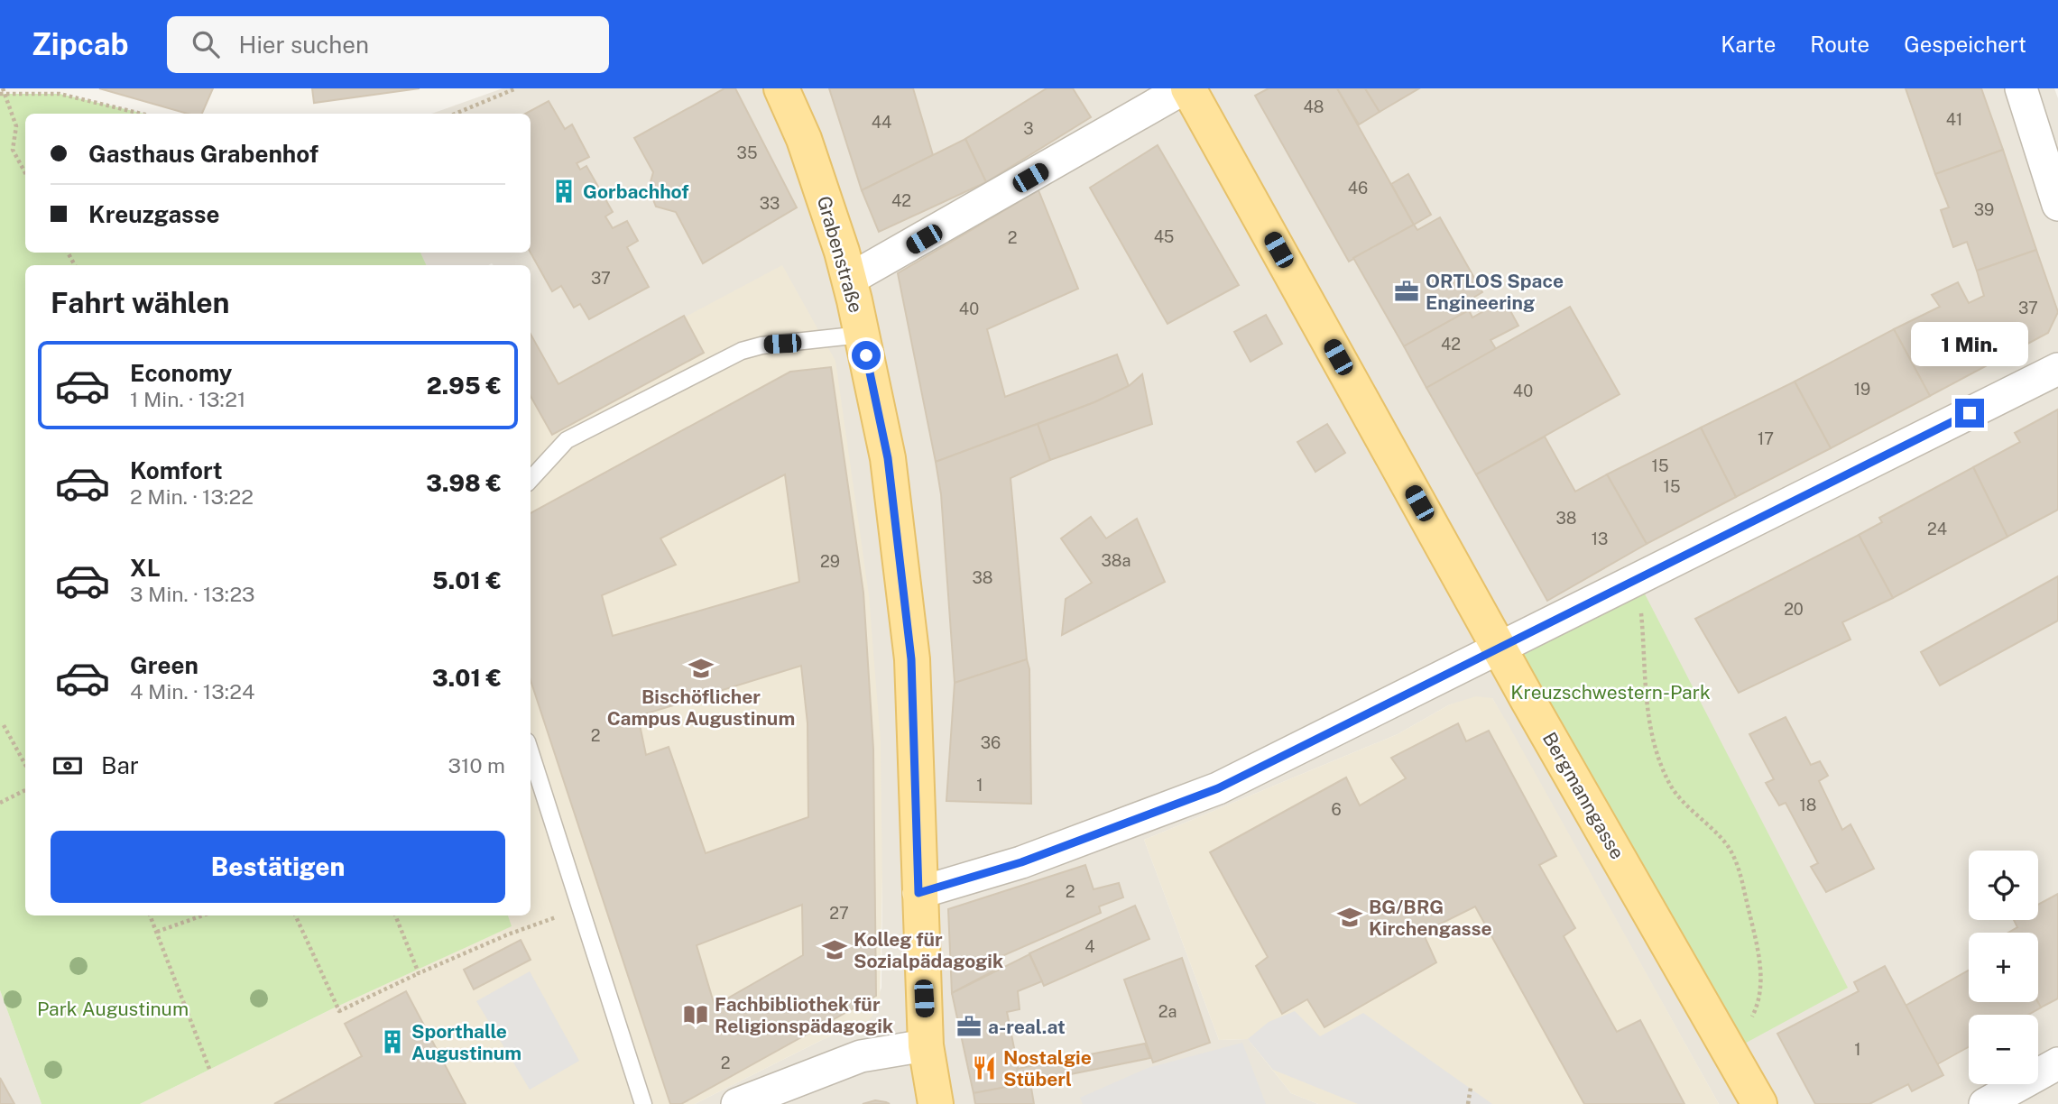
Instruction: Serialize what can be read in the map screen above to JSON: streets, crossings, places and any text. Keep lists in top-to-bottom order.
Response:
{
  "streets": {
    "main road": ["Grabenstraße", "Bergmanngasse"]
  },
  "parks": ["Kreuzschwestern-Park", "Park Augustinum"],
  "places": {
    "building": ["Gorbachhof", "Sporthalle Augustinum"],
    "office": ["ORTLOS Space Engineering", "a-real.at"],
    "school or university": ["Bischöflicher Campus Augustinum", "BG/BRG Kirchengasse", "Kolleg für Sozialpädagogik"],
    "library": ["Fachbibliothek für Religionspädagogik"],
    "restaurant": ["Nostalgie Stüberl"]
  },
  "house_numbers": [
    "48",
    "41",
    "44",
    "3",
    "35",
    "46",
    "42",
    "33",
    "39",
    "45",
    "2",
    "37",
    "37",
    "40",
    "42",
    "19",
    "40",
    "17",
    "15",
    "15",
    "38",
    "24",
    "13",
    "38a",
    "29",
    "38",
    "20",
    "2",
    "36",
    "1",
    "18",
    "6",
    "2",
    "27",
    "4",
    "2a",
    "1",
    "2"
  ],
  "page": {
    "header": "Zipcab",
    "search": "Hier suchen",
    "nav": ["Karte", "Route", "Gespeichert"],
    "banner": ["Gasthaus Grabenhof", "Kreuzgasse"],
    "heading": "Fahrt wählen",
    "bubble": "1 Min.",
    "list": [
      {
        "name": "Economy",
        "note": "1 Min. · 13:21",
        "value": "2.95 €"
      },
      {
        "name": "Komfort",
        "note": "2 Min. · 13:22",
        "value": "3.98 €"
      },
      {
        "name": "XL",
        "note": "3 Min. · 13:23",
        "value": "5.01 €"
      },
      {
        "name": "Green",
        "note": "4 Min. · 13:24",
        "value": "3.01 €"
      }
    ],
    "pay": ["Bar", "310 m"],
    "buttons": "Bestätigen",
    "map_buttons": ["+", "−"]
  }
}
